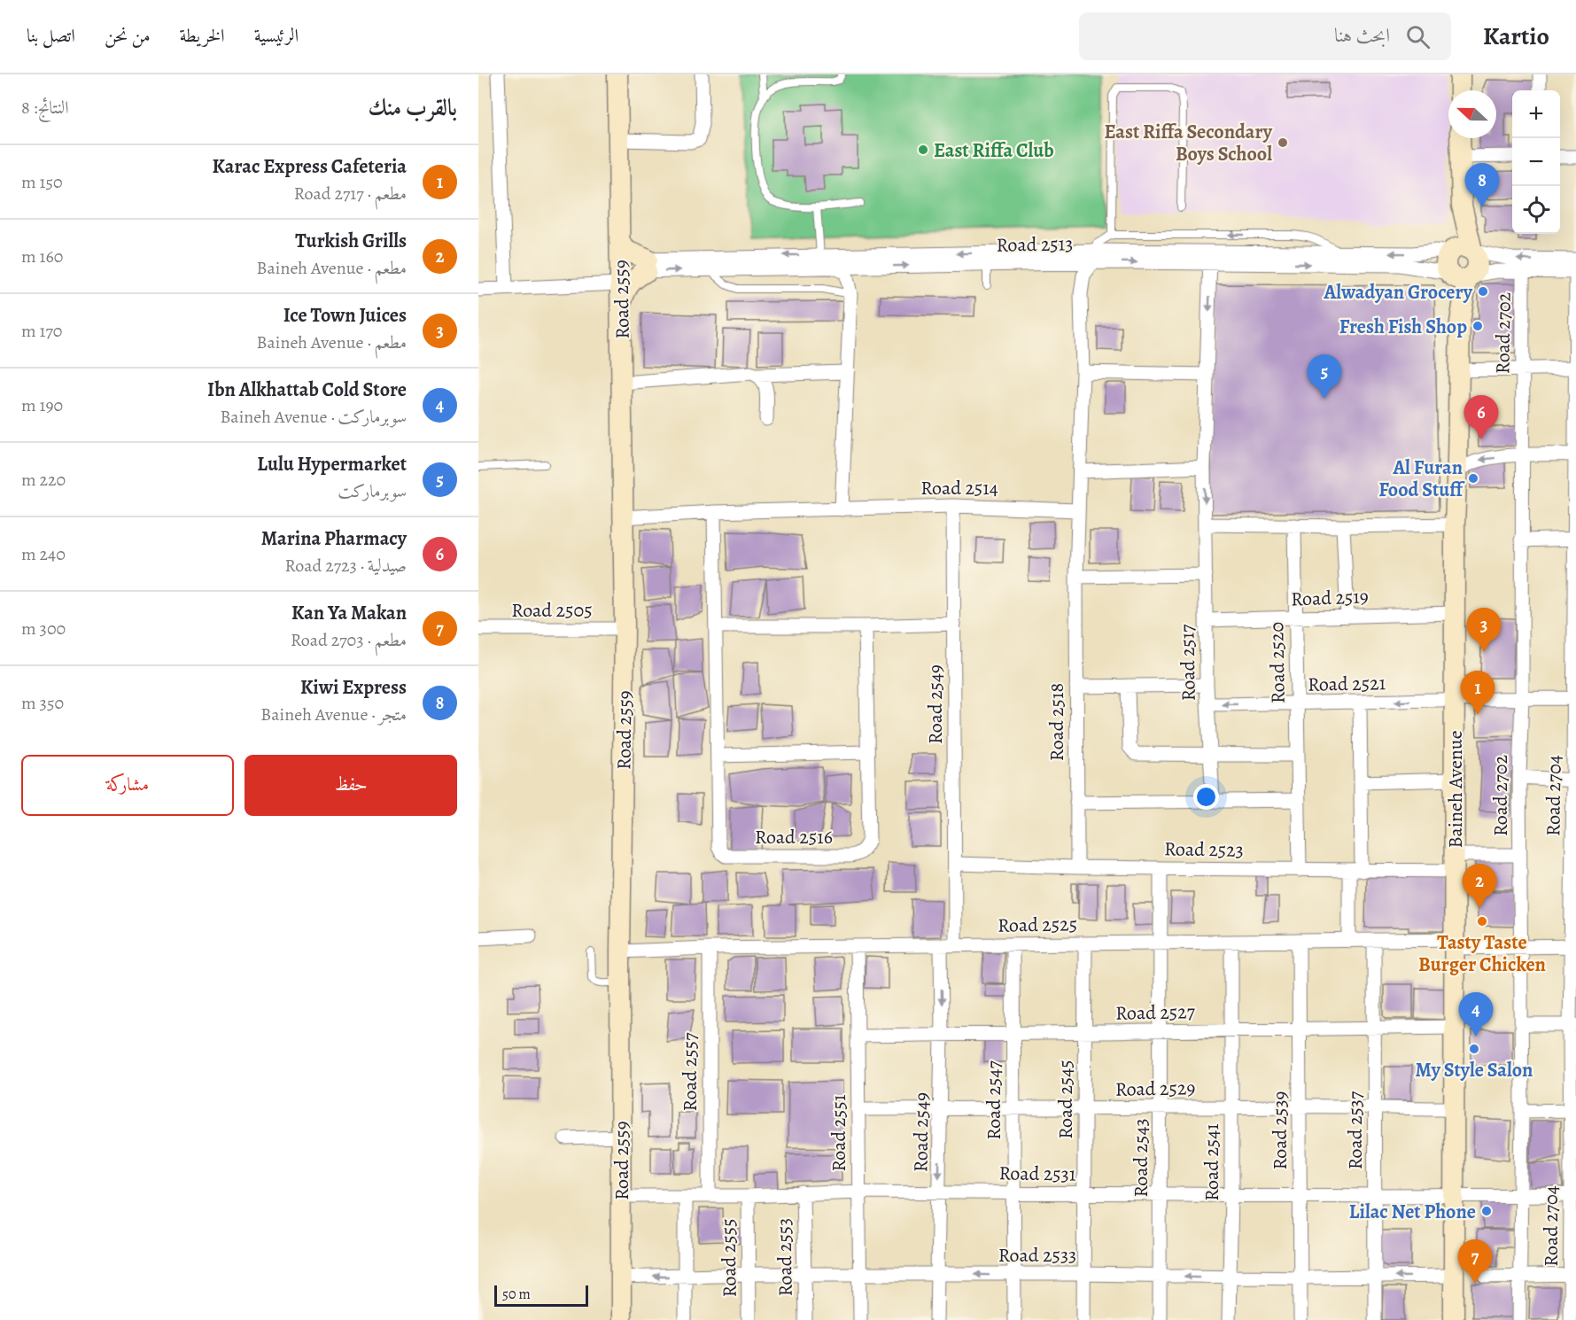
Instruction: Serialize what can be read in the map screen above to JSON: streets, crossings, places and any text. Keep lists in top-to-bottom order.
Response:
{
  "streets": {
    "street": [
      "Road 2513",
      "Road 2559",
      "Road 2702",
      "Road 2514",
      "Road 2519",
      "Road 2505",
      "Road 2517",
      "Road 2520",
      "Road 2521",
      "Road 2549",
      "Road 2518",
      "Baineh Avenue",
      "Road 2704",
      "Road 2516",
      "Road 2523",
      "Road 2525",
      "Road 2527",
      "Road 2557",
      "Road 2529",
      "Road 2545",
      "Road 2547",
      "Road 2539",
      "Road 2537",
      "Road 2551",
      "Road 2543",
      "Road 2541",
      "Road 2531",
      "Road 2533",
      "Road 2553",
      "Road 2555"
    ]
  },
  "crossings": [
    ["Road 2513", "Road 2559"],
    ["Road 2513", "Road 2702"],
    ["Road 2513", "Road 2517"],
    ["Road 2513", "Road 2518"],
    ["Road 2513", "Baineh Avenue"],
    ["Road 2513", "Road 2704"],
    ["Road 2559", "Road 2514"],
    ["Road 2559", "Road 2505"],
    ["Road 2559", "Road 2525"],
    ["Road 2559", "Road 2531"],
    ["Road 2559", "Road 2533"],
    ["Road 2702", "Road 2521"],
    ["Road 2702", "Road 2523"],
    ["Road 2702", "Road 2525"],
    ["Road 2702", "Road 2531"],
    ["Road 2514", "Road 2549"],
    ["Road 2514", "Road 2518"],
    ["Road 2514", "Road 2516"],
    ["Road 2519", "Road 2517"],
    ["Road 2519", "Road 2520"],
    ["Road 2519", "Baineh Avenue"],
    ["Road 2517", "Road 2521"],
    ["Road 2520", "Road 2521"],
    ["Road 2520", "Road 2523"],
    ["Road 2521", "Baineh Avenue"],
    ["Road 2521", "Road 2704"],
    ["Road 2549", "Road 2523"],
    ["Road 2549", "Road 2525"],
    ["Road 2549", "Road 2527"],
    ["Road 2549", "Road 2529"],
    ["Road 2549", "Road 2531"],
    ["Road 2549", "Road 2533"],
    ["Road 2518", "Road 2523"],
    ["Baineh Avenue", "Road 2523"],
    ["Baineh Avenue", "Road 2525"],
    ["Baineh Avenue", "Road 2527"],
    ["Baineh Avenue", "Road 2529"],
    ["Baineh Avenue", "Road 2531"],
    ["Baineh Avenue", "Road 2533"],
    ["Road 2704", "Road 2525"],
    ["Road 2704", "Road 2531"],
    ["Road 2523", "Road 2543"],
    ["Road 2525", "Road 2557"],
    ["Road 2525", "Road 2545"],
    ["Road 2525", "Road 2547"],
    ["Road 2525", "Road 2539"],
    ["Road 2525", "Road 2537"],
    ["Road 2525", "Road 2551"],
    ["Road 2525", "Road 2543"],
    ["Road 2525", "Road 2541"],
    ["Road 2527", "Road 2545"],
    ["Road 2527", "Road 2547"],
    ["Road 2527", "Road 2539"],
    ["Road 2527", "Road 2537"],
    ["Road 2527", "Road 2551"],
    ["Road 2527", "Road 2543"],
    ["Road 2527", "Road 2541"],
    ["Road 2557", "Road 2531"],
    ["Road 2529", "Road 2545"],
    ["Road 2529", "Road 2547"],
    ["Road 2529", "Road 2539"],
    ["Road 2529", "Road 2537"],
    ["Road 2529", "Road 2551"],
    ["Road 2529", "Road 2543"],
    ["Road 2529", "Road 2541"],
    ["Road 2545", "Road 2531"],
    ["Road 2545", "Road 2533"],
    ["Road 2547", "Road 2531"],
    ["Road 2547", "Road 2533"],
    ["Road 2539", "Road 2531"],
    ["Road 2539", "Road 2533"],
    ["Road 2537", "Road 2531"],
    ["Road 2537", "Road 2533"],
    ["Road 2551", "Road 2531"],
    ["Road 2551", "Road 2533"],
    ["Road 2543", "Road 2531"],
    ["Road 2543", "Road 2533"],
    ["Road 2541", "Road 2531"],
    ["Road 2541", "Road 2533"],
    ["Road 2531", "Road 2553"],
    ["Road 2531", "Road 2555"],
    ["Road 2533", "Road 2553"],
    ["Road 2533", "Road 2555"]
  ],
  "places": [
    "East Riffa Secondary Boys School",
    "East Riffa Club",
    "Alwadyan Grocery",
    "Fresh Fish Shop",
    "Al Furan Food Stuff",
    "Tasty Taste Burger Chicken",
    "My Style Salon",
    "Lilac Net Phone"
  ],
  "scale_bar": "50 m",
  "north": "left",
  "page": {
    "header": "Kartio",
    "search": "ابحث هنا",
    "nav": [
      "الرئيسية",
      "الخريطة",
      "من نحن",
      "اتصل بنا"
    ],
    "heading": ["بالقرب منك", "النتائج: 8"],
    "map_buttons": ["+", "−"],
    "list": [
      {
        "mark": "1",
        "name": "Karac Express Cafeteria",
        "note": "مطعم · Road 2717",
        "value": "150 m"
      },
      {
        "mark": "2",
        "name": "Turkish Grills",
        "note": "مطعم · Baineh Avenue",
        "value": "160 m"
      },
      {
        "mark": "3",
        "name": "Ice Town Juices",
        "note": "مطعم · Baineh Avenue",
        "value": "170 m"
      },
      {
        "mark": "4",
        "name": "Ibn Alkhattab Cold Store",
        "note": "سوبرماركت · Baineh Avenue",
        "value": "190 m"
      },
      {
        "mark": "5",
        "name": "Lulu Hypermarket",
        "note": "سوبرماركت",
        "value": "220 m"
      },
      {
        "mark": "6",
        "name": "Marina Pharmacy",
        "note": "صيدلية · Road 2723",
        "value": "240 m"
      },
      {
        "mark": "7",
        "name": "Kan Ya Makan",
        "note": "مطعم · Road 2703",
        "value": "300 m"
      },
      {
        "mark": "8",
        "name": "Kiwi Express",
        "note": "متجر · Baineh Avenue",
        "value": "350 m"
      }
    ],
    "pins": [
      "8",
      "5",
      "6",
      "3",
      "1",
      "2",
      "4",
      "7"
    ],
    "buttons": ["حفظ", "مشاركة"],
    "scale": "50 m"
  }
}
